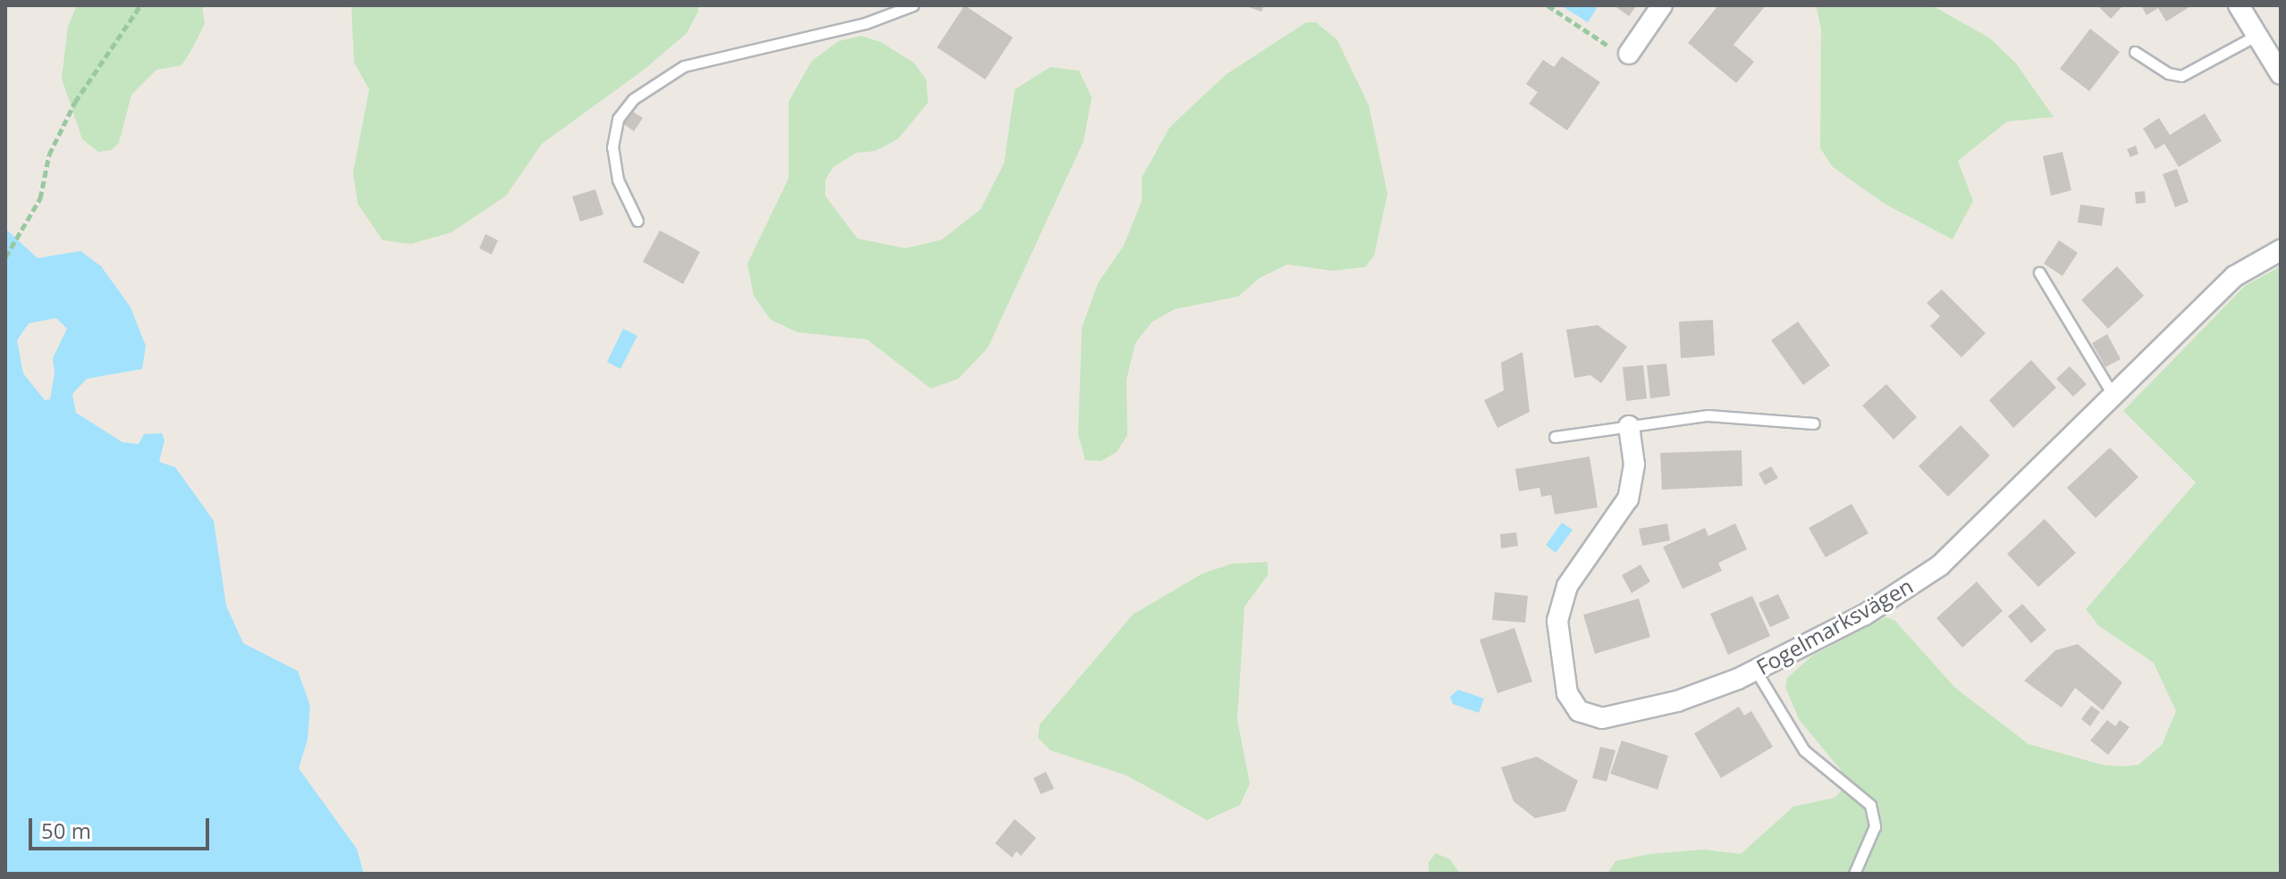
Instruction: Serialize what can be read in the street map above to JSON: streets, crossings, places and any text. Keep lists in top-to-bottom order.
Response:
{
  "streets": {
    "street": ["Fogelmarksvägen"]
  },
  "scale_bar": "50 m"
}
